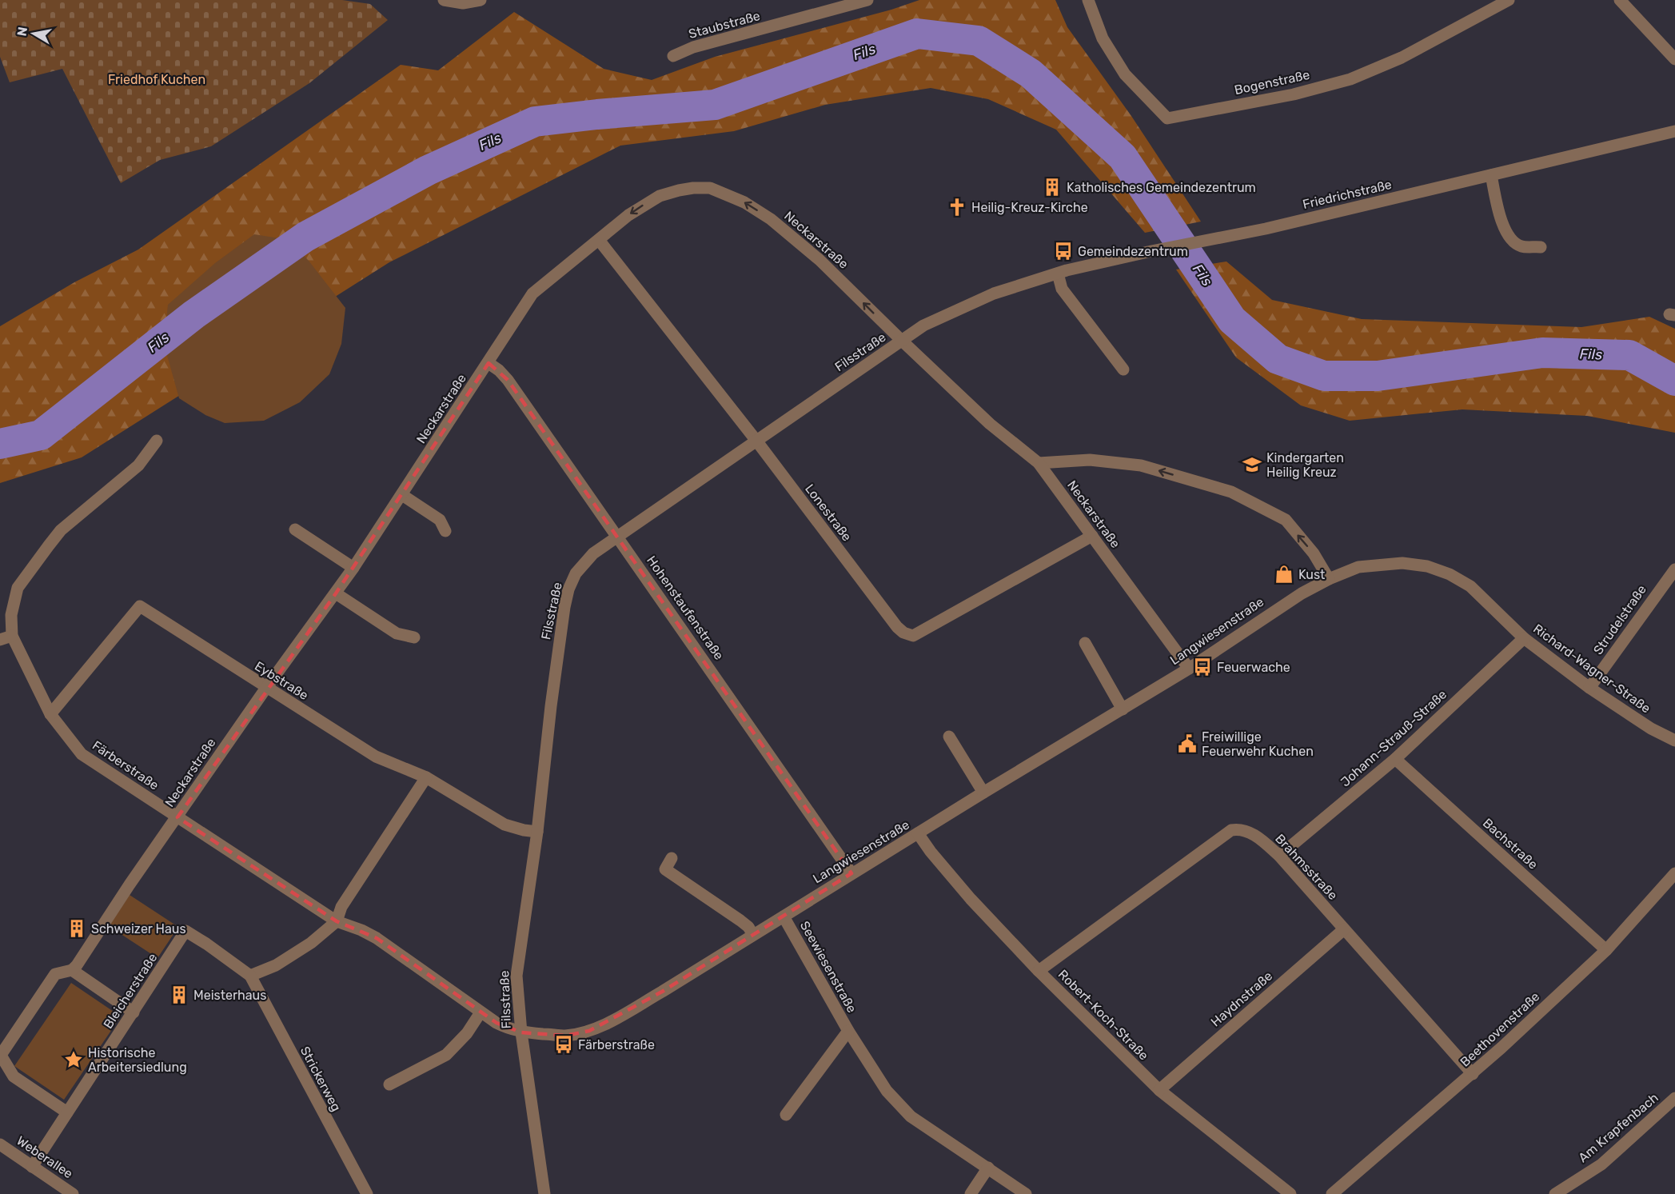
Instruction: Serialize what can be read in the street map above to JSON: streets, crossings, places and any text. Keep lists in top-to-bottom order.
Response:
{
  "streets": {
    "street": [
      "Staubstraße",
      "Bogenstraße",
      "Friedrichstraße",
      "Neckarstraße",
      "Filsstraße",
      "Lonestraße",
      "Hohenstaufenstraße",
      "Strudelstraße",
      "Langwiesenstraße",
      "Richard-Wagner-Straße",
      "Eybstraße",
      "Johann-Strauß-Straße",
      "Färberstraße",
      "Bachstraße",
      "Brahmsstraße",
      "Seewiesenstraße",
      "Bleicherstraße",
      "Haydnstraße",
      "Robert-Koch-Straße",
      "Beethovenstraße",
      "Strickerweg",
      "Am Krapfenbach",
      "Weberallee"
    ]
  },
  "crossings": [
    ["Friedrichstraße", "Filsstraße"],
    ["Neckarstraße", "Filsstraße"],
    ["Neckarstraße", "Lonestraße"],
    ["Neckarstraße", "Hohenstaufenstraße"],
    ["Neckarstraße", "Langwiesenstraße"],
    ["Neckarstraße", "Eybstraße"],
    ["Neckarstraße", "Färberstraße"],
    ["Filsstraße", "Lonestraße"],
    ["Filsstraße", "Hohenstaufenstraße"],
    ["Filsstraße", "Langwiesenstraße"],
    ["Filsstraße", "Eybstraße"],
    ["Filsstraße", "Färberstraße"],
    ["Hohenstaufenstraße", "Langwiesenstraße"],
    ["Strudelstraße", "Richard-Wagner-Straße"],
    ["Langwiesenstraße", "Richard-Wagner-Straße"],
    ["Langwiesenstraße", "Färberstraße"],
    ["Langwiesenstraße", "Seewiesenstraße"],
    ["Langwiesenstraße", "Robert-Koch-Straße"],
    ["Richard-Wagner-Straße", "Johann-Strauß-Straße"],
    ["Eybstraße", "Färberstraße"],
    ["Johann-Strauß-Straße", "Bachstraße"],
    ["Johann-Strauß-Straße", "Brahmsstraße"],
    ["Bachstraße", "Beethovenstraße"],
    ["Brahmsstraße", "Haydnstraße"],
    ["Brahmsstraße", "Robert-Koch-Straße"],
    ["Brahmsstraße", "Beethovenstraße"],
    ["Bleicherstraße", "Strickerweg"],
    ["Bleicherstraße", "Weberallee"],
    ["Haydnstraße", "Robert-Koch-Straße"]
  ],
  "water": ["Fils"],
  "parks": ["Friedhof Kuchen"],
  "places": {
    "building": ["Katholisches Gemeindezentrum", "Schweizer Haus", "Meisterhaus"],
    "church": ["Heilig-Kreuz-Kirche"],
    "bus stop": ["Gemeindezentrum", "Feuerwache", "Färberstraße"],
    "school or university": ["Kindergarten Heilig Kreuz"],
    "shop": ["Kust"],
    "public building": ["Freiwillige Feuerwehr Kuchen"],
    "place": ["Historische Arbeitersiedlung"]
  },
  "north": "left"
}
